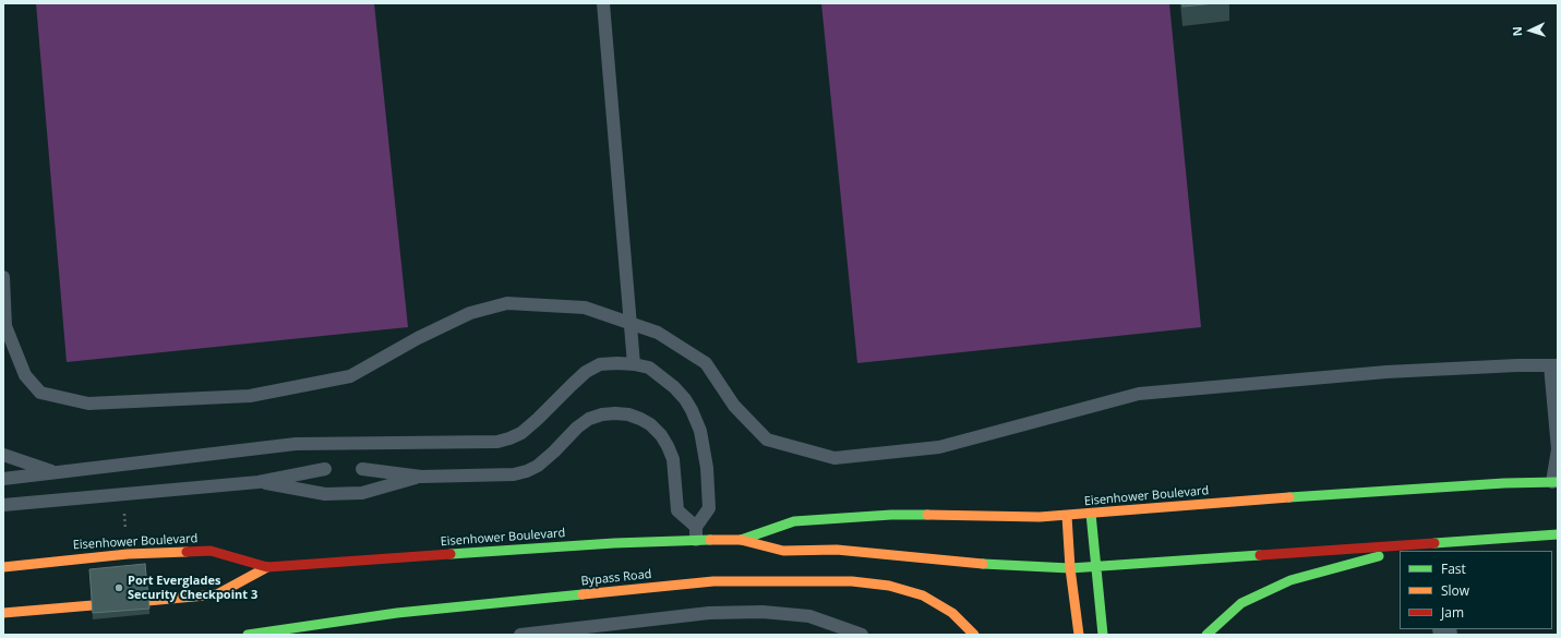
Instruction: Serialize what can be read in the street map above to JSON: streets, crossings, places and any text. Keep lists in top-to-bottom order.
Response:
{
  "streets": {
    "street": ["Eisenhower Boulevard", "Bypass Road"]
  },
  "places": ["Port Everglades Security Checkpoint 3"],
  "legend": ["Fast", "Slow", "Jam"],
  "north": "left"
}
